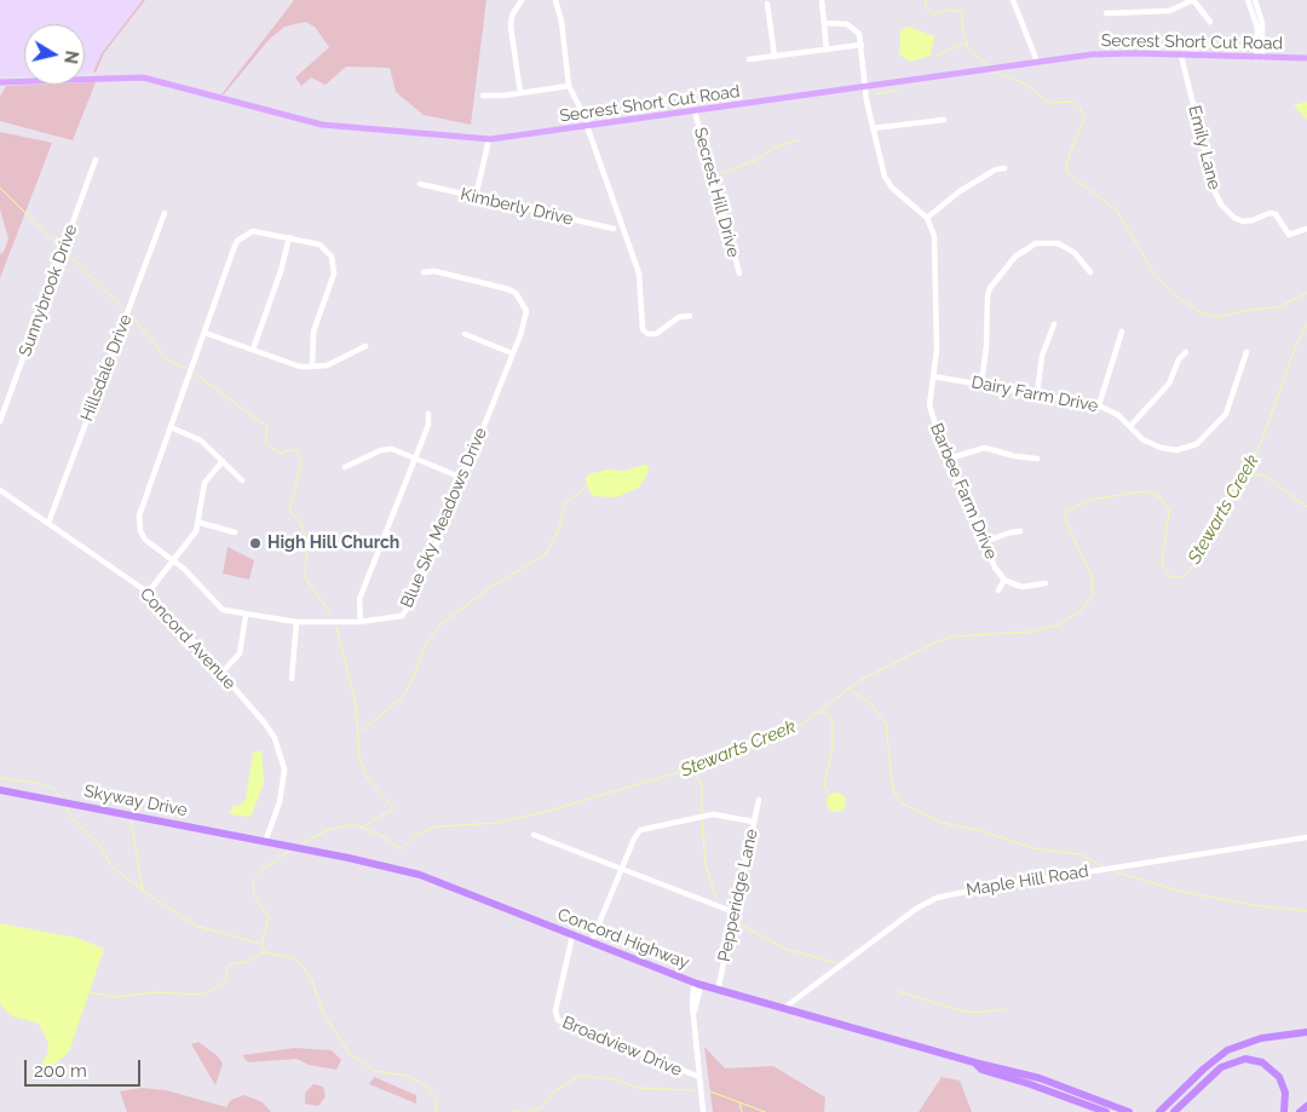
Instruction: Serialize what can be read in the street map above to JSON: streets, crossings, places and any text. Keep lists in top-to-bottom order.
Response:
{
  "streets": {
    "highway": ["Skyway Drive", "Concord Highway"],
    "main road": ["Secrest Short Cut Road"],
    "street": [
      "Emily Lane",
      "Secrest Hill Drive",
      "Kimberly Drive",
      "Sunnybrook Drive",
      "Hillsdale Drive",
      "Dairy Farm Drive",
      "Barbee Farm Drive",
      "Blue Sky Meadows Drive",
      "Concord Avenue",
      "Maple Hill Road",
      "Pepperidge Lane",
      "Broadview Drive"
    ]
  },
  "crossings": [
    ["Secrest Short Cut Road", "Emily Lane"],
    ["Secrest Short Cut Road", "Secrest Hill Drive"],
    ["Hillsdale Drive", "Concord Avenue"],
    ["Dairy Farm Drive", "Barbee Farm Drive"],
    ["Concord Avenue", "Skyway Drive"],
    ["Concord Avenue", "Concord Highway"],
    ["Skyway Drive", "Concord Highway"],
    ["Maple Hill Road", "Concord Highway"],
    ["Pepperidge Lane", "Concord Highway"],
    ["Concord Highway", "Broadview Drive"]
  ],
  "water": ["Stewarts Creek"],
  "places": ["High Hill Church"],
  "scale_bar": "200 m",
  "north": "right"
}
